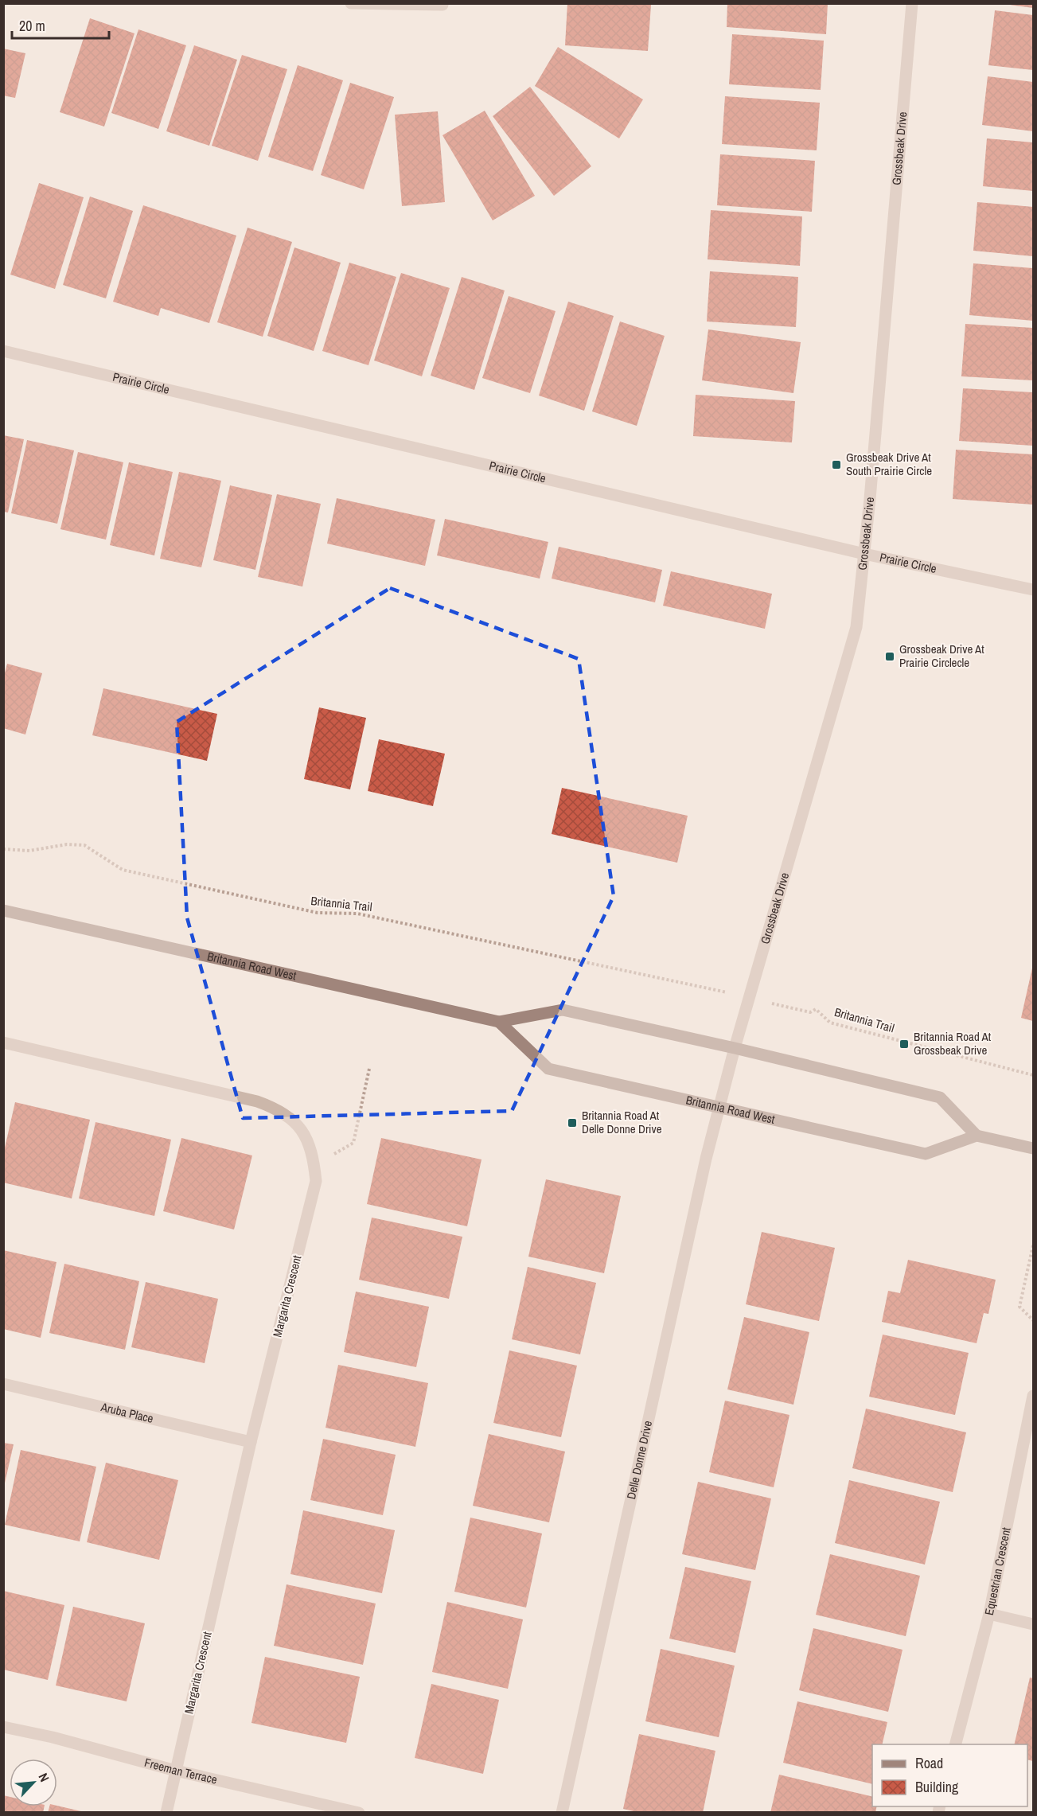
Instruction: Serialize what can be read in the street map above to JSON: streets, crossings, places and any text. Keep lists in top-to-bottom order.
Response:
{
  "streets": {
    "main road": ["Britannia Road West"],
    "street": [
      "Grossbeak Drive",
      "Prairie Circle",
      "Margarita Crescent",
      "Aruba Place",
      "Delle Donne Drive",
      "Equestrian Crescent",
      "Freeman Terrace"
    ],
    "path": ["Britannia Trail"]
  },
  "crossings": [
    ["Grossbeak Drive", "Prairie Circle"],
    ["Grossbeak Drive", "Britannia Trail"],
    ["Grossbeak Drive", "Britannia Road West"],
    ["Grossbeak Drive", "Delle Donne Drive"],
    ["Britannia Road West", "Delle Donne Drive"],
    ["Margarita Crescent", "Aruba Place"],
    ["Margarita Crescent", "Freeman Terrace"]
  ],
  "places": {
    "transit": [
      "Grossbeak Drive At South Prairie Circle",
      "Grossbeak Drive At Prairie Circlecle",
      "Britannia Road At Grossbeak Drive",
      "Britannia Road At Delle Donne Drive"
    ]
  },
  "legend": ["Road", "Building"],
  "scale_bar": "20 m",
  "north": "top right"
}
